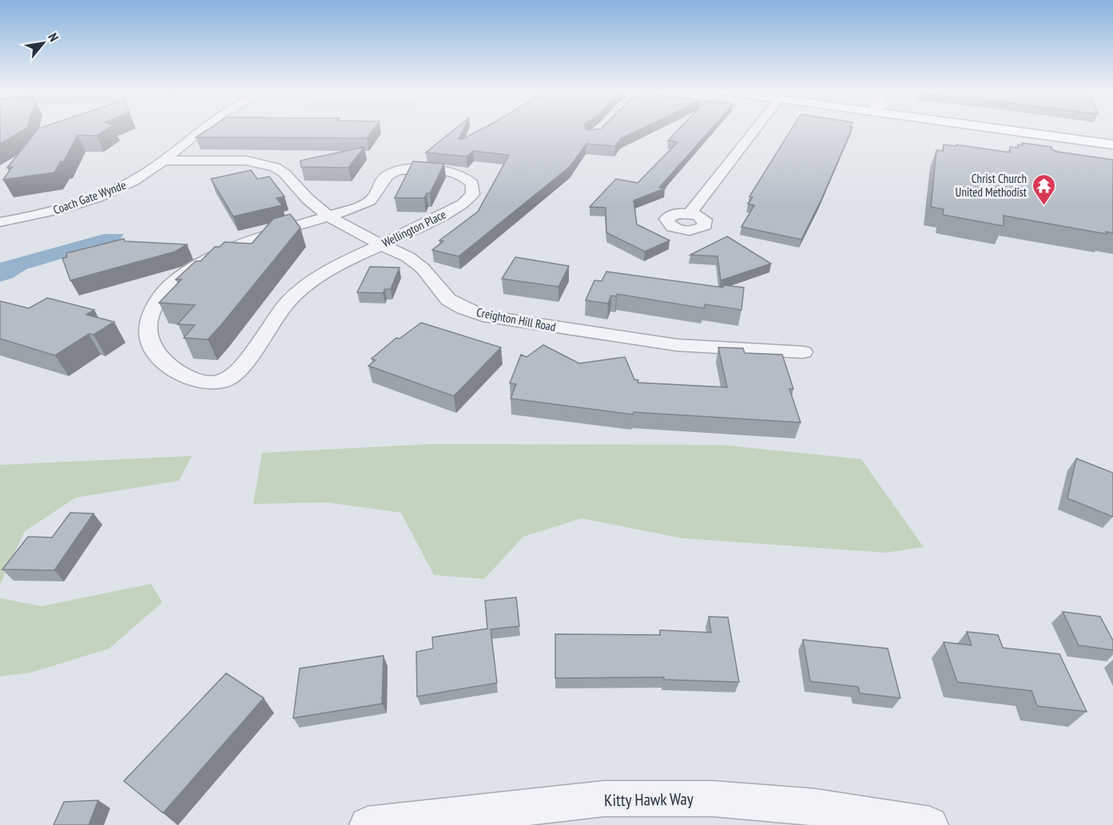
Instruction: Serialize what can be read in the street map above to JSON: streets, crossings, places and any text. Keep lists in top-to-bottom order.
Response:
{
  "streets": {
    "street": [
      "Coach Gate Wynde",
      "Wellington Place",
      "Creighton Hill Road",
      "Kitty Hawk Way"
    ]
  },
  "crossings": [
    ["Coach Gate Wynde", "Creighton Hill Road"],
    ["Wellington Place", "Creighton Hill Road"]
  ],
  "places": {
    "temple": ["Christ Church United Methodist"]
  },
  "north": "top right"
}
